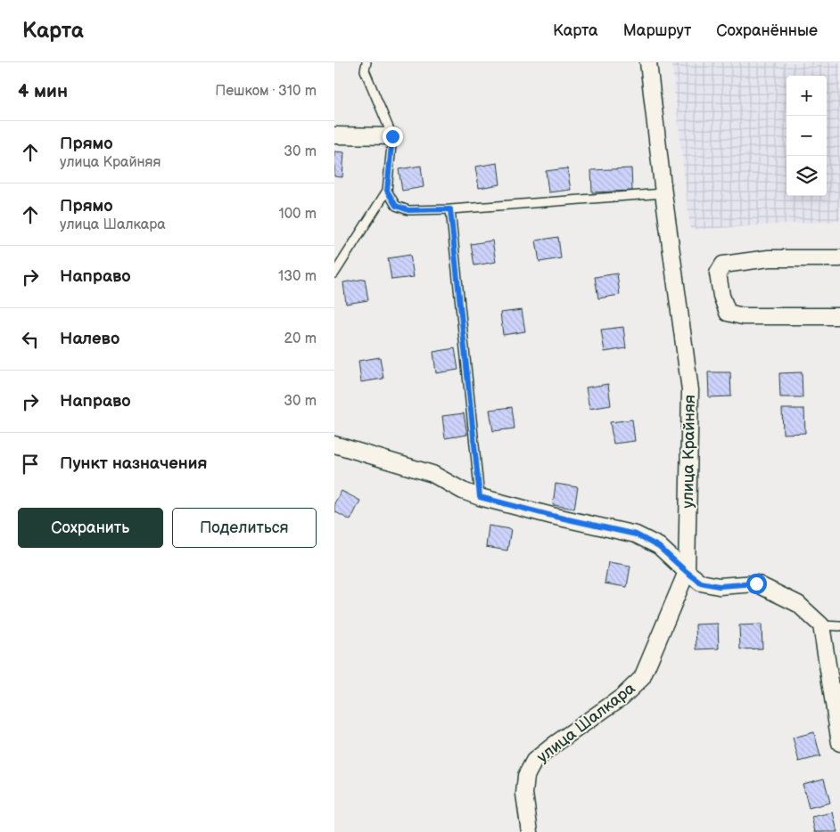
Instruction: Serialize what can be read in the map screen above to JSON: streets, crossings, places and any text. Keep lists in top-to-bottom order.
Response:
{
  "streets": {
    "street": ["улица Крайняя", "улица Шалкара"]
  },
  "crossings": [
    ["улица Крайняя", "улица Шалкара"]
  ],
  "page": {
    "header": "Карта",
    "nav": ["Карта", "Маршрут", "Сохранённые"],
    "heading": ["4 мин", "Пешком · 310 m"],
    "map_buttons": ["+", "−"],
    "list": [
      ["Прямо", "улица Крайняя", "30 m"],
      ["Прямо", "улица Шалкара", "100 m"],
      ["Направо", "130 m"],
      ["Налево", "20 m"],
      ["Направо", "30 m"],
      "Пункт назначения"
    ],
    "buttons": ["Сохранить", "Поделиться"]
  }
}
